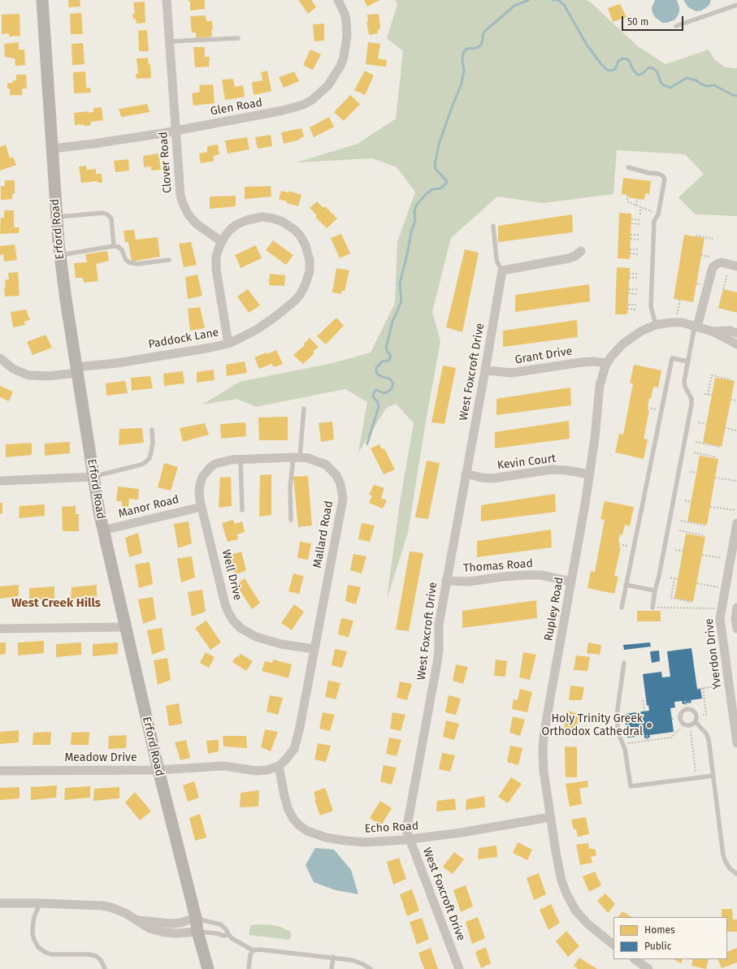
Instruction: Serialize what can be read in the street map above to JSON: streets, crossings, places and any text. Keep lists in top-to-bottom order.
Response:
{
  "streets": {
    "street": [
      "Glen Road",
      "Clover Road",
      "Erford Road",
      "Paddock Lane",
      "Grant Drive",
      "West Foxcroft Drive",
      "Kevin Court",
      "Manor Road",
      "Mallard Road",
      "Thomas Road",
      "Well Drive",
      "Rupley Road",
      "Yverdon Drive",
      "Meadow Drive",
      "Echo Road"
    ]
  },
  "crossings": [
    ["Glen Road", "Clover Road"],
    ["Glen Road", "Erford Road"],
    ["Clover Road", "Paddock Lane"],
    ["Erford Road", "Paddock Lane"],
    ["Erford Road", "Manor Road"],
    ["Erford Road", "Meadow Drive"],
    ["Grant Drive", "West Foxcroft Drive"],
    ["Grant Drive", "Rupley Road"],
    ["West Foxcroft Drive", "Kevin Court"],
    ["West Foxcroft Drive", "Thomas Road"],
    ["West Foxcroft Drive", "Echo Road"],
    ["Kevin Court", "Rupley Road"],
    ["Manor Road", "Mallard Road"],
    ["Manor Road", "Well Drive"],
    ["Mallard Road", "Well Drive"],
    ["Mallard Road", "Meadow Drive"],
    ["Mallard Road", "Echo Road"],
    ["Thomas Road", "Rupley Road"],
    ["Rupley Road", "Echo Road"],
    ["Meadow Drive", "Echo Road"]
  ],
  "districts": ["West Creek Hills"],
  "places": ["Holy Trinity Greek Orthodox Cathedral"],
  "legend": ["Homes", "Public"],
  "scale_bar": "50 m"
}
